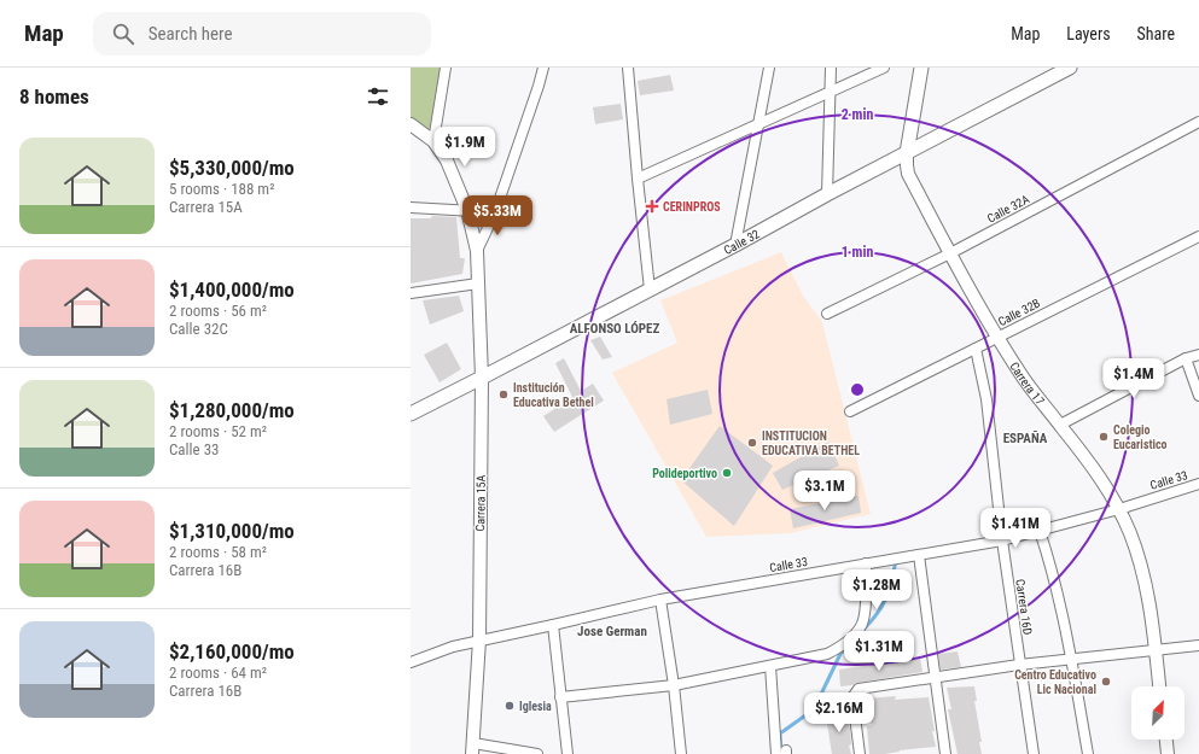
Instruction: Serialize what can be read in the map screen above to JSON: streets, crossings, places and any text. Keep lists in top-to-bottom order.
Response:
{
  "streets": {
    "main road": ["Calle 32", "Carrera 17"],
    "street": [
      "Calle 32A",
      "Calle 32B",
      "Calle 33",
      "Carrera 15A",
      "Carrera 16D"
    ]
  },
  "crossings": [
    ["Calle 32A", "Carrera 17"],
    ["Calle 32", "Carrera 17"],
    ["Calle 32", "Carrera 15A"],
    ["Calle 32B", "Carrera 17"],
    ["Calle 32B", "Carrera 16D"],
    ["Carrera 17", "Calle 33"],
    ["Calle 33", "Carrera 15A"],
    ["Calle 33", "Carrera 16D"]
  ],
  "districts": ["ALFONSO LÓPEZ", "ESPAÑA", "Jose German"],
  "places": {
    "health": ["CERINPROS"],
    "other": [
      "Institución Educativa Bethel",
      "Colegio Eucaristico",
      "INSTITUCION EDUCATIVA BETHEL",
      "Polideportivo",
      "Centro Educativo Lic Nacional",
      "Iglesia"
    ]
  },
  "north": "top right",
  "page": {
    "header": "Map",
    "search": "Search here",
    "nav": ["Map", "Layers", "Share"],
    "heading": "8 homes",
    "list": [
      {
        "name": "$5,330,000/mo",
        "note": "5 rooms · 188 m² · Carrera 15A"
      },
      {
        "name": "$1,400,000/mo",
        "note": "2 rooms · 56 m² · Calle 32C"
      },
      {
        "name": "$1,280,000/mo",
        "note": "2 rooms · 52 m² · Calle 33"
      },
      {
        "name": "$1,310,000/mo",
        "note": "2 rooms · 58 m² · Carrera 16B"
      },
      {
        "name": "$2,160,000/mo",
        "note": "2 rooms · 64 m² · Carrera 16B"
      }
    ],
    "price": [
      "$1.9M",
      "$5.33M",
      "$1.4M",
      "$3.1M",
      "$1.41M",
      "$1.28M",
      "$1.31M",
      "$2.16M"
    ]
  },
  "rings": ["2 min", "1 min"]
}
